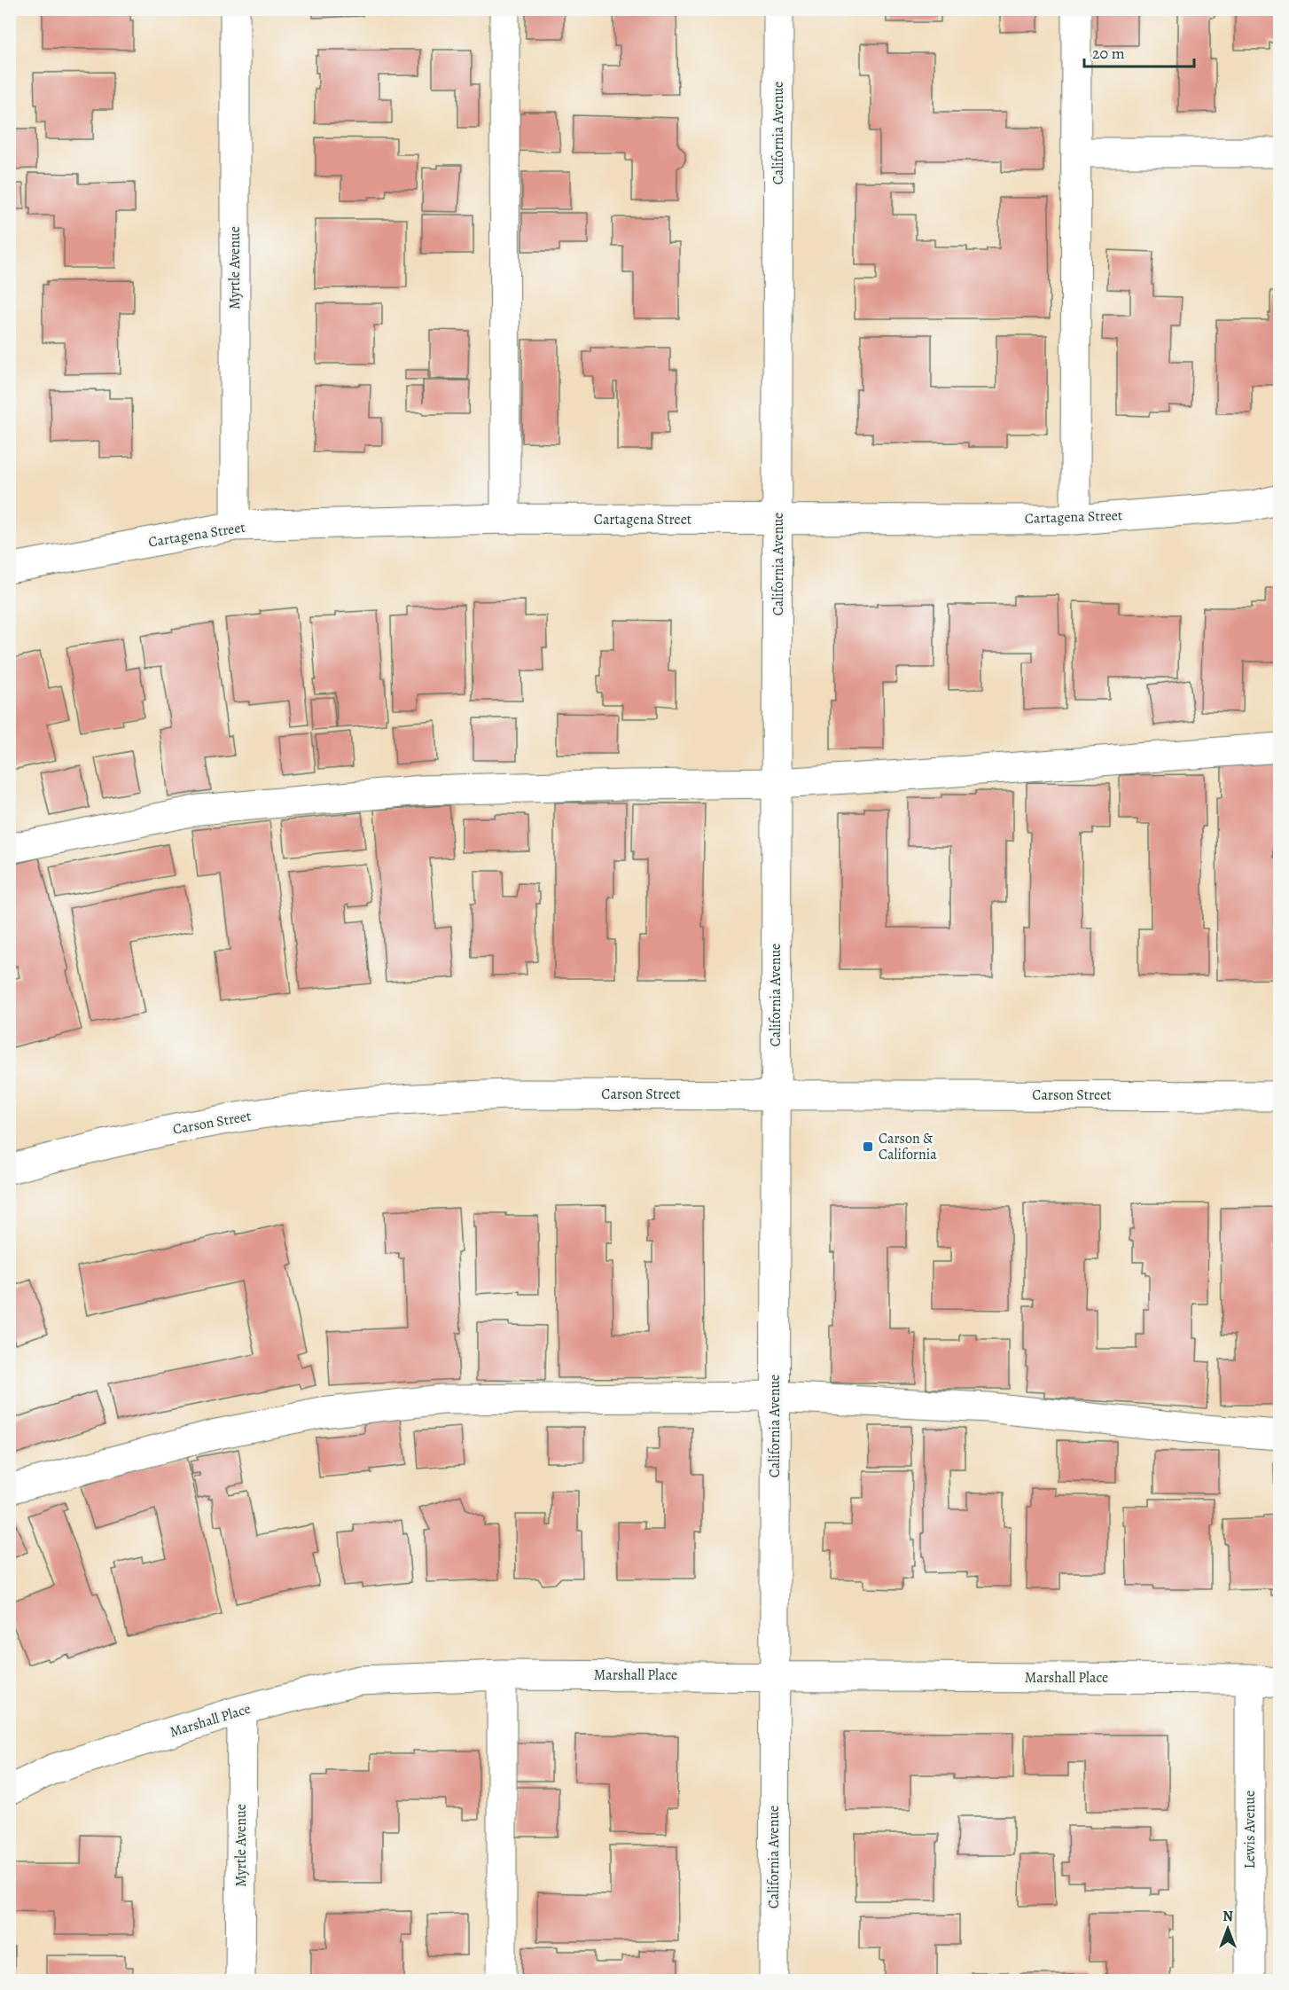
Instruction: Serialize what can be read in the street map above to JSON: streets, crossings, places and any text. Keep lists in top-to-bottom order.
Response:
{
  "streets": {
    "street": [
      "California Avenue",
      "Myrtle Avenue",
      "Cartagena Street",
      "Carson Street",
      "Marshall Place",
      "Lewis Avenue"
    ]
  },
  "crossings": [
    ["California Avenue", "Cartagena Street"],
    ["California Avenue", "Carson Street"],
    ["California Avenue", "Marshall Place"],
    ["Myrtle Avenue", "Cartagena Street"],
    ["Myrtle Avenue", "Marshall Place"],
    ["Marshall Place", "Lewis Avenue"]
  ],
  "places": {
    "transit": ["Carson & California"]
  },
  "scale_bar": "20 m",
  "north": "top"
}
